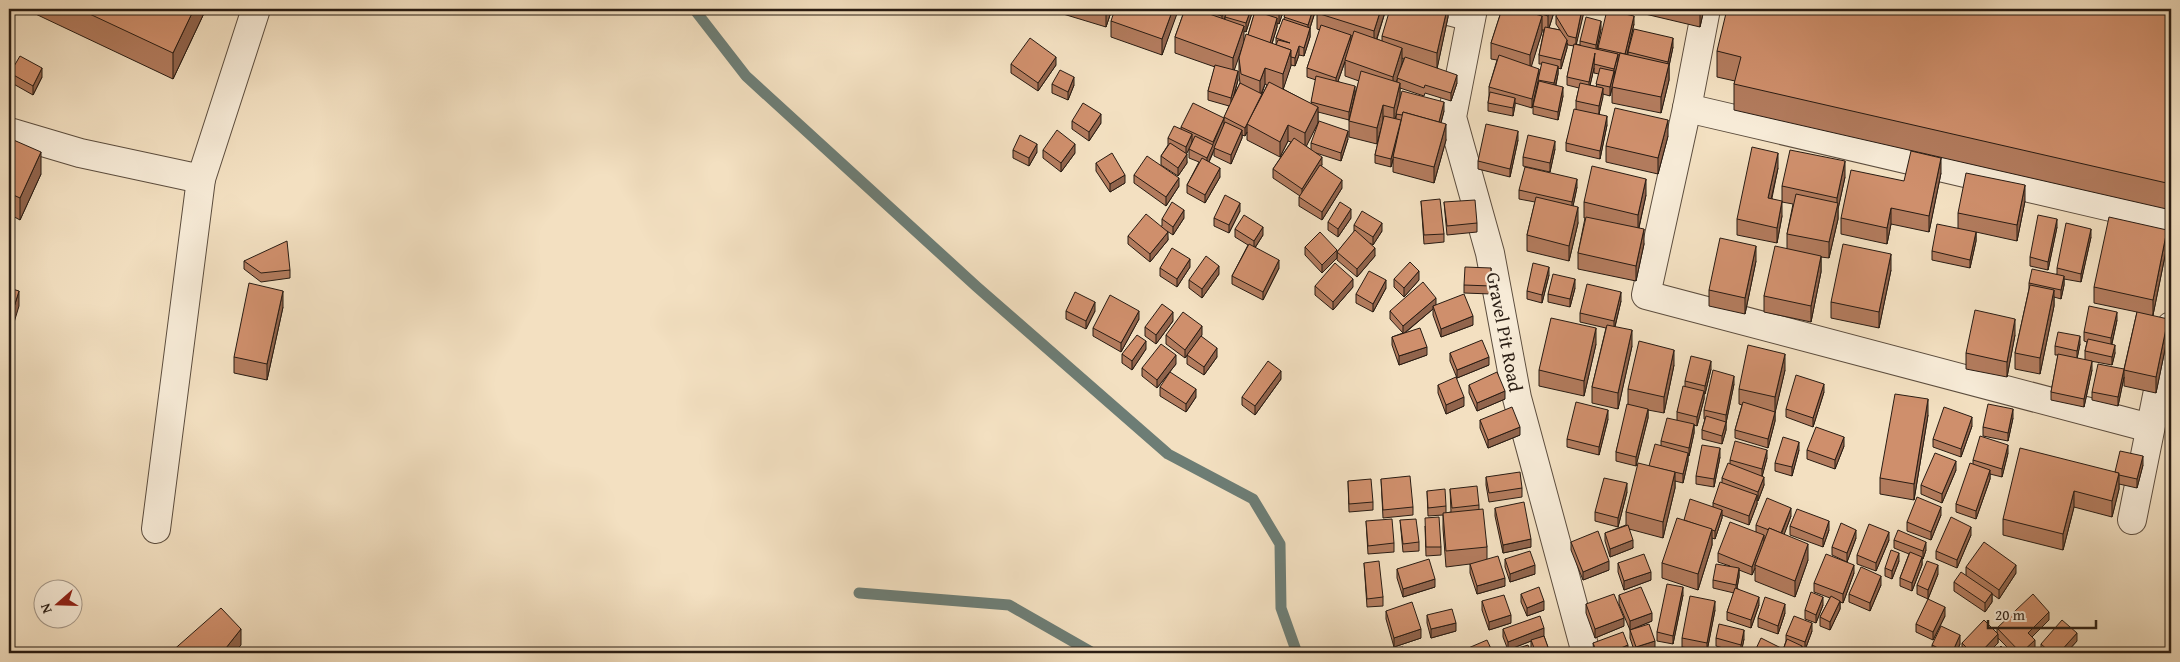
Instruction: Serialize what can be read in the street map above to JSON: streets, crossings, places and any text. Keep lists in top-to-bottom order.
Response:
{
  "streets": {
    "street": ["Gravel Pit Road"]
  },
  "scale_bar": "20 m",
  "north": "left"
}
